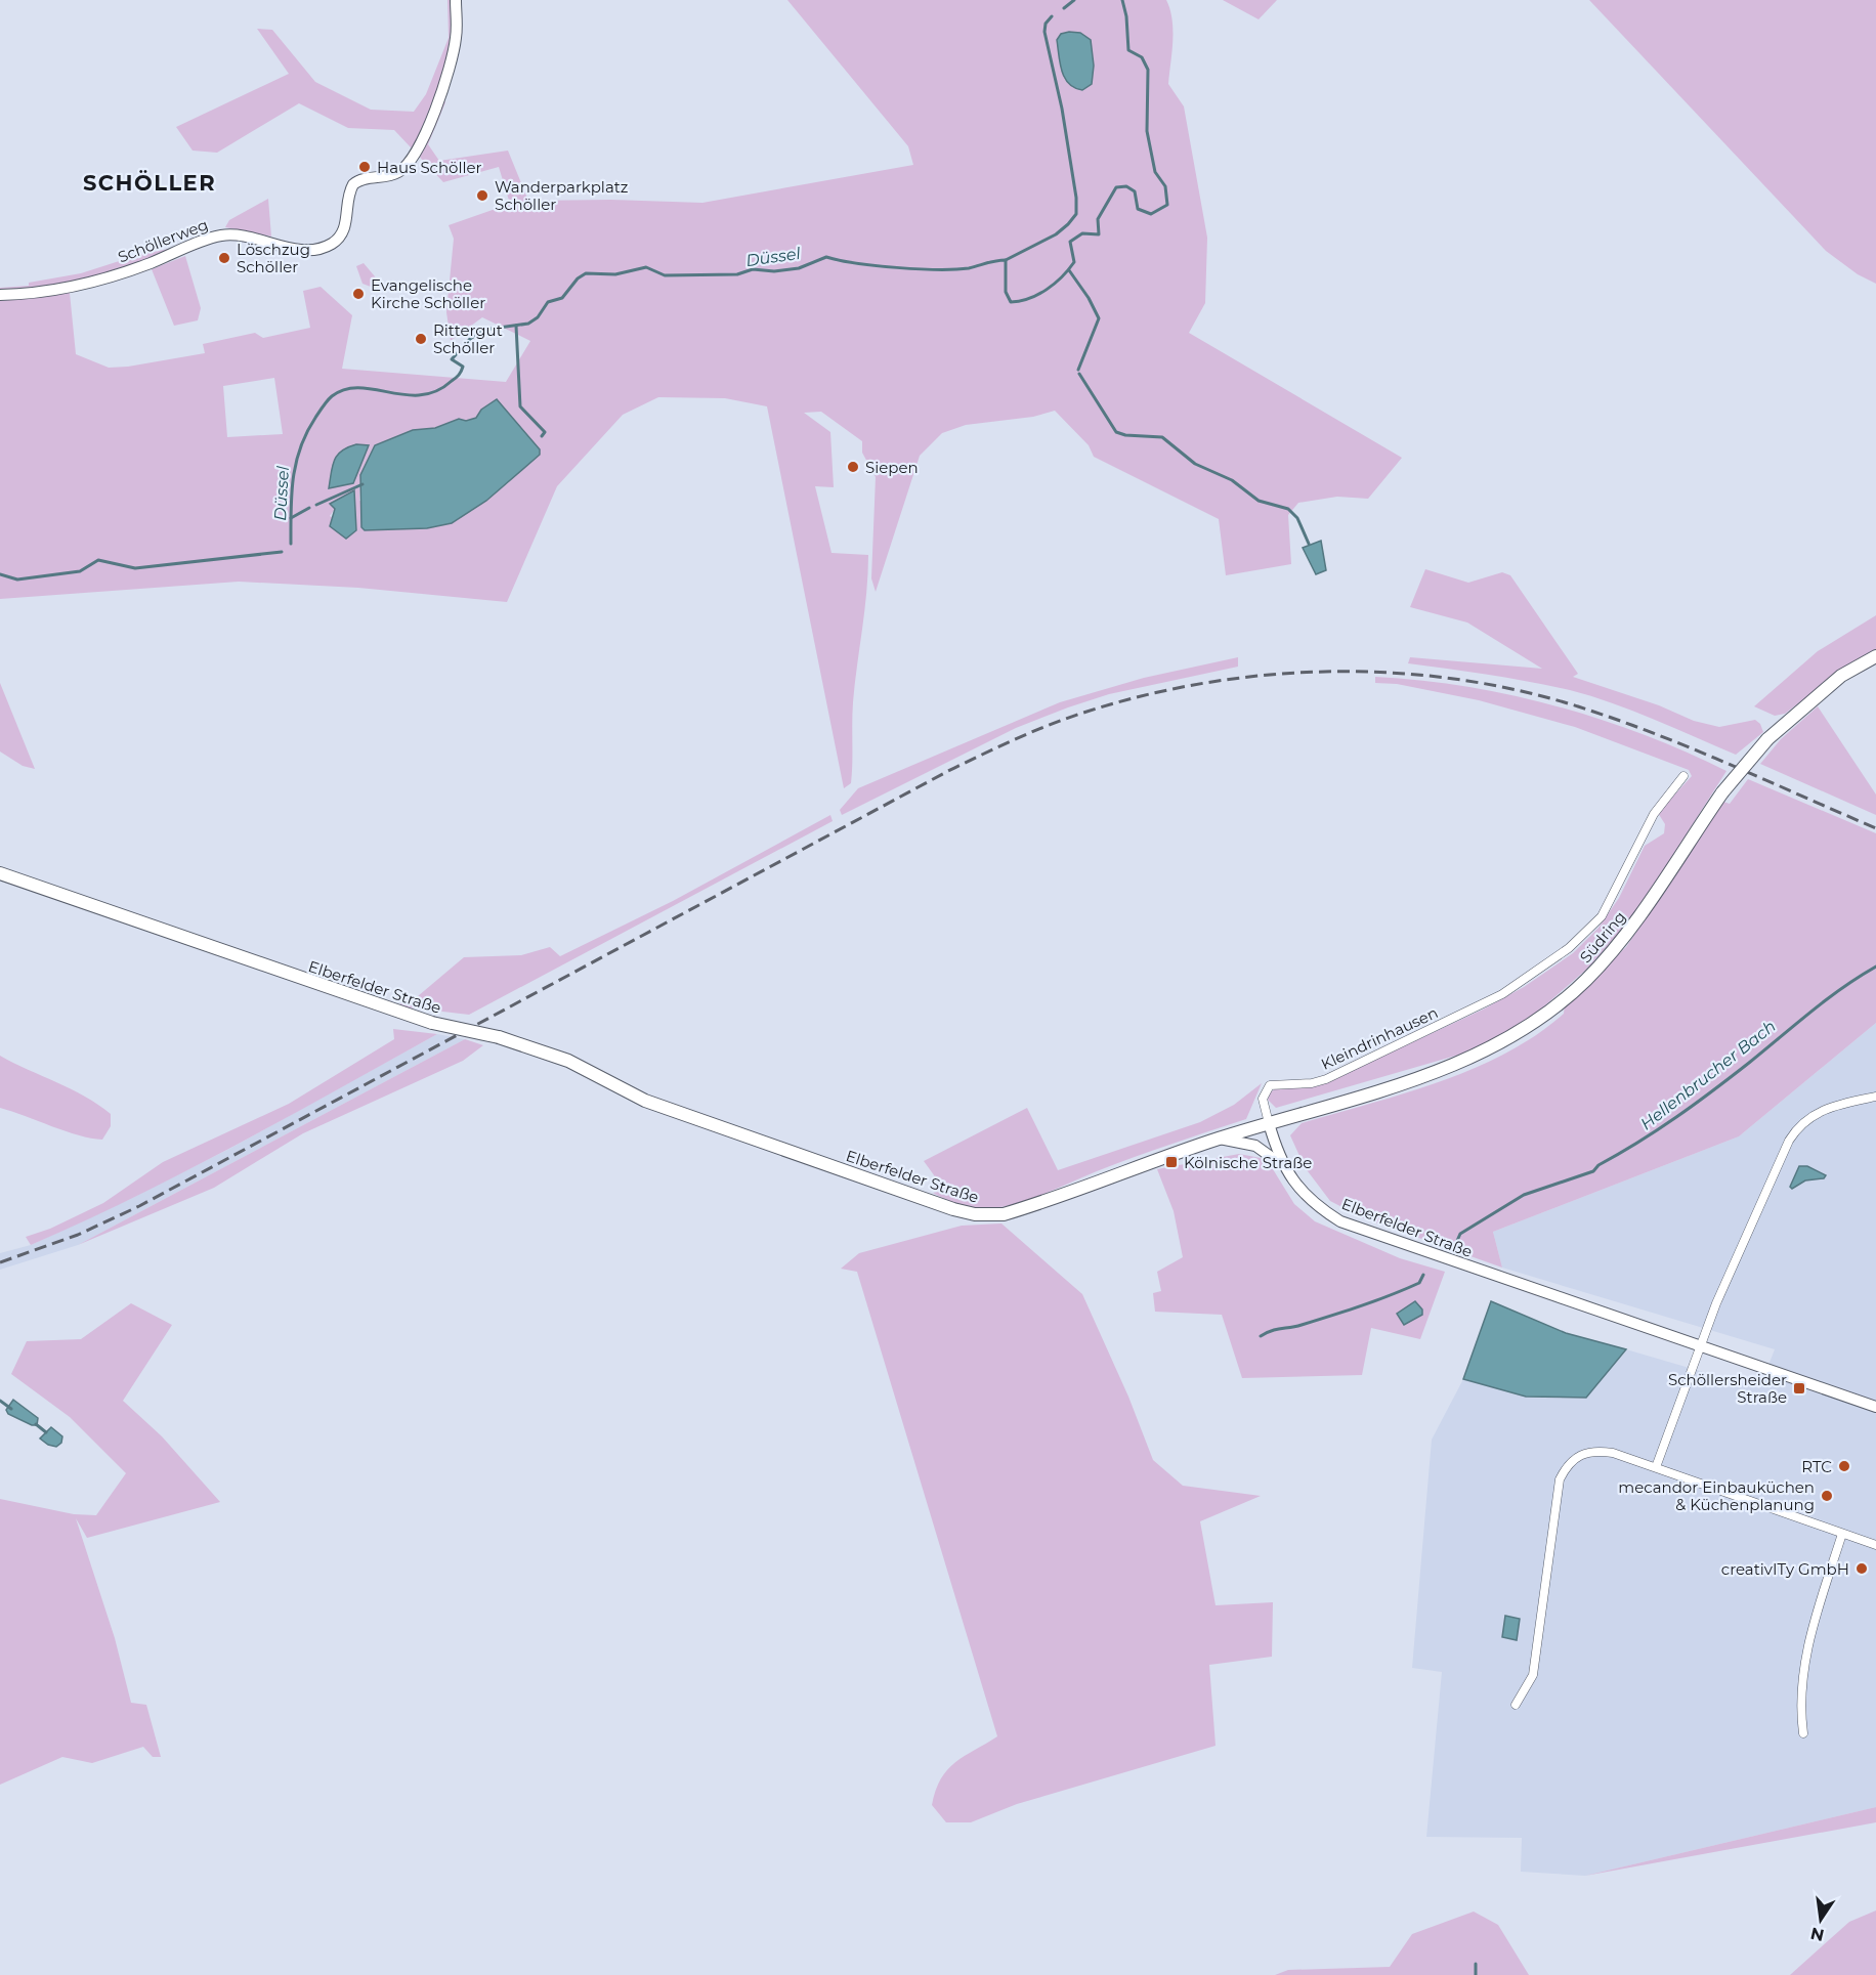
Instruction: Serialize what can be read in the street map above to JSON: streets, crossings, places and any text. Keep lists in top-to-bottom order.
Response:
{
  "streets": {
    "main road": ["Südring", "Elberfelder Straße"],
    "street": ["Schöllerweg", "Kleindrinhausen"]
  },
  "crossings": [
    ["Südring", "Elberfelder Straße"],
    ["Südring", "Kleindrinhausen"],
    ["Elberfelder Straße", "Kleindrinhausen"]
  ],
  "districts": ["SCHÖLLER"],
  "water": ["Düssel", "Hellenbrucher Bach"],
  "places": {
    "other": [
      "Haus Schöller",
      "Wanderparkplatz Schöller",
      "Löschzug Schöller",
      "Evangelische Kirche Schöller",
      "Rittergut Schöller",
      "Siepen",
      "RTC",
      "mecandor Einbauküchen & Küchenplanung",
      "creativITy GmbH"
    ],
    "transit": ["Kölnische Straße", "Schöllersheider Straße"]
  },
  "north": "bottom"
}
